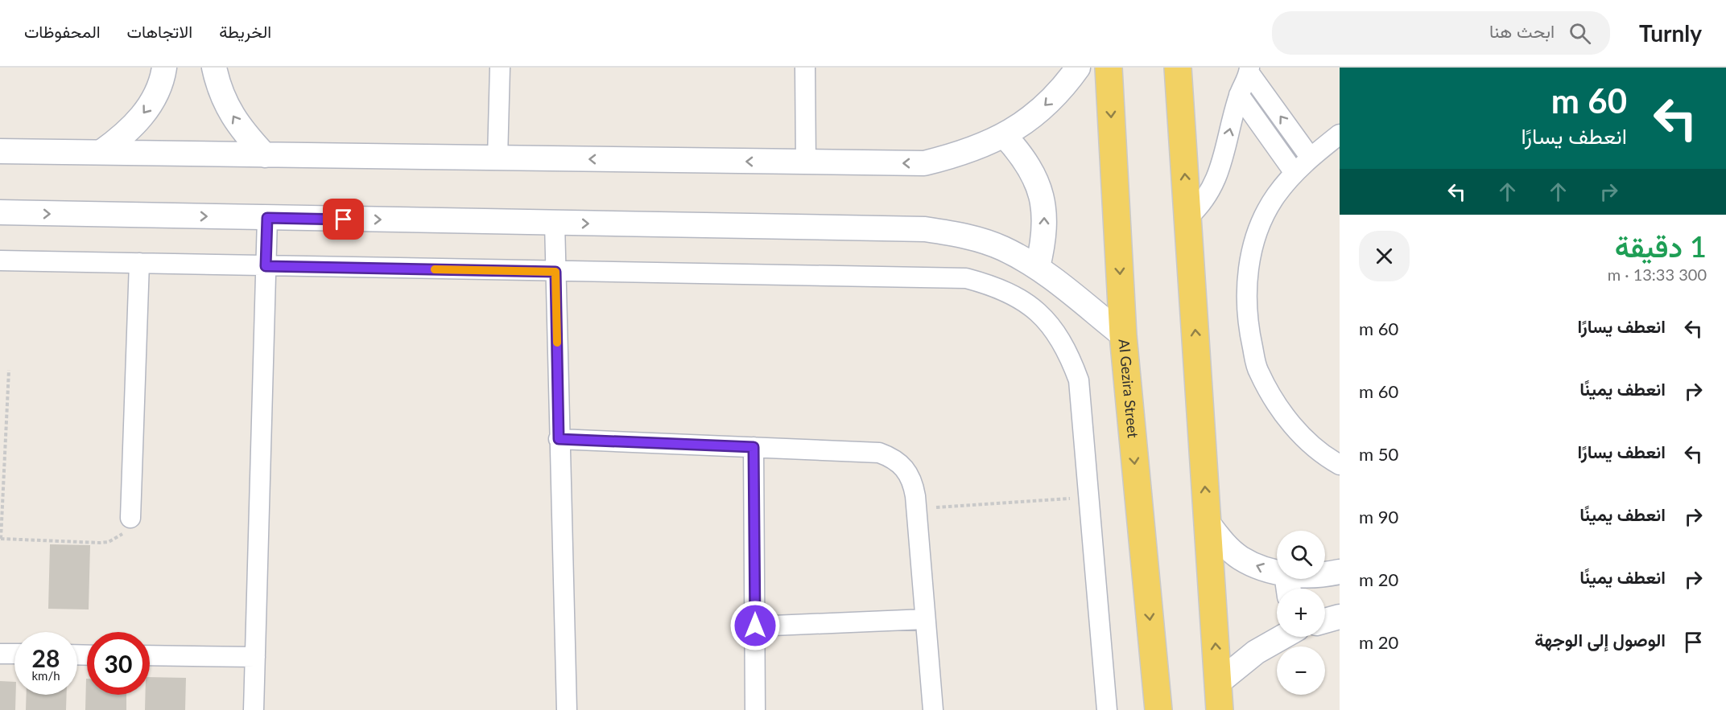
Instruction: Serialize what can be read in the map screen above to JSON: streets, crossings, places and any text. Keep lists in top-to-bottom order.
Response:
{
  "streets": {
    "main road": ["Al Gezira Street"]
  },
  "page": {
    "header": "Turnly",
    "search": "ابحث هنا",
    "nav": ["الخريطة", "الاتجاهات", "المحفوظات"],
    "turn": ["60 m", "انعطف يسارًا"],
    "heading": ["1 دقيقة", "300 m · 13:33"],
    "list": [
      {
        "name": "انعطف يسارًا",
        "value": "60 m"
      },
      {
        "name": "انعطف يمينًا",
        "value": "60 m"
      },
      {
        "name": "انعطف يسارًا",
        "value": "50 m"
      },
      {
        "name": "انعطف يمينًا",
        "value": "90 m"
      },
      {
        "name": "انعطف يمينًا",
        "value": "20 m"
      },
      {
        "name": "الوصول إلى الوجهة",
        "value": "20 m"
      }
    ],
    "map_buttons": ["+", "−"],
    "speed": "28 km/h",
    "limit": "30"
  }
}
